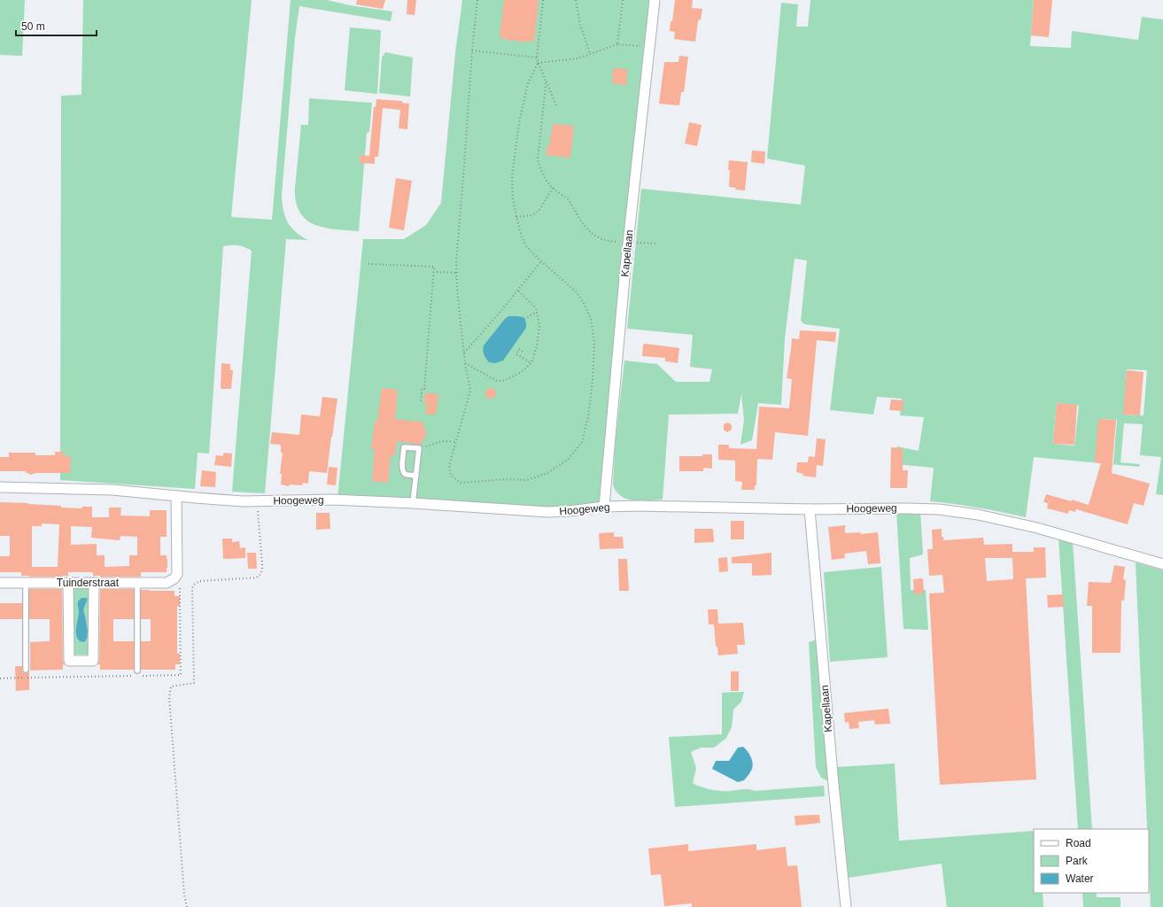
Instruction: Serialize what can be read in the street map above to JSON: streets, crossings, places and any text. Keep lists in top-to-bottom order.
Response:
{
  "streets": {
    "street": ["Kapellaan", "Hoogeweg", "Tuinderstraat"]
  },
  "crossings": [
    ["Kapellaan", "Hoogeweg"]
  ],
  "legend": ["Road", "Park", "Water"],
  "scale_bar": "50 m"
}
